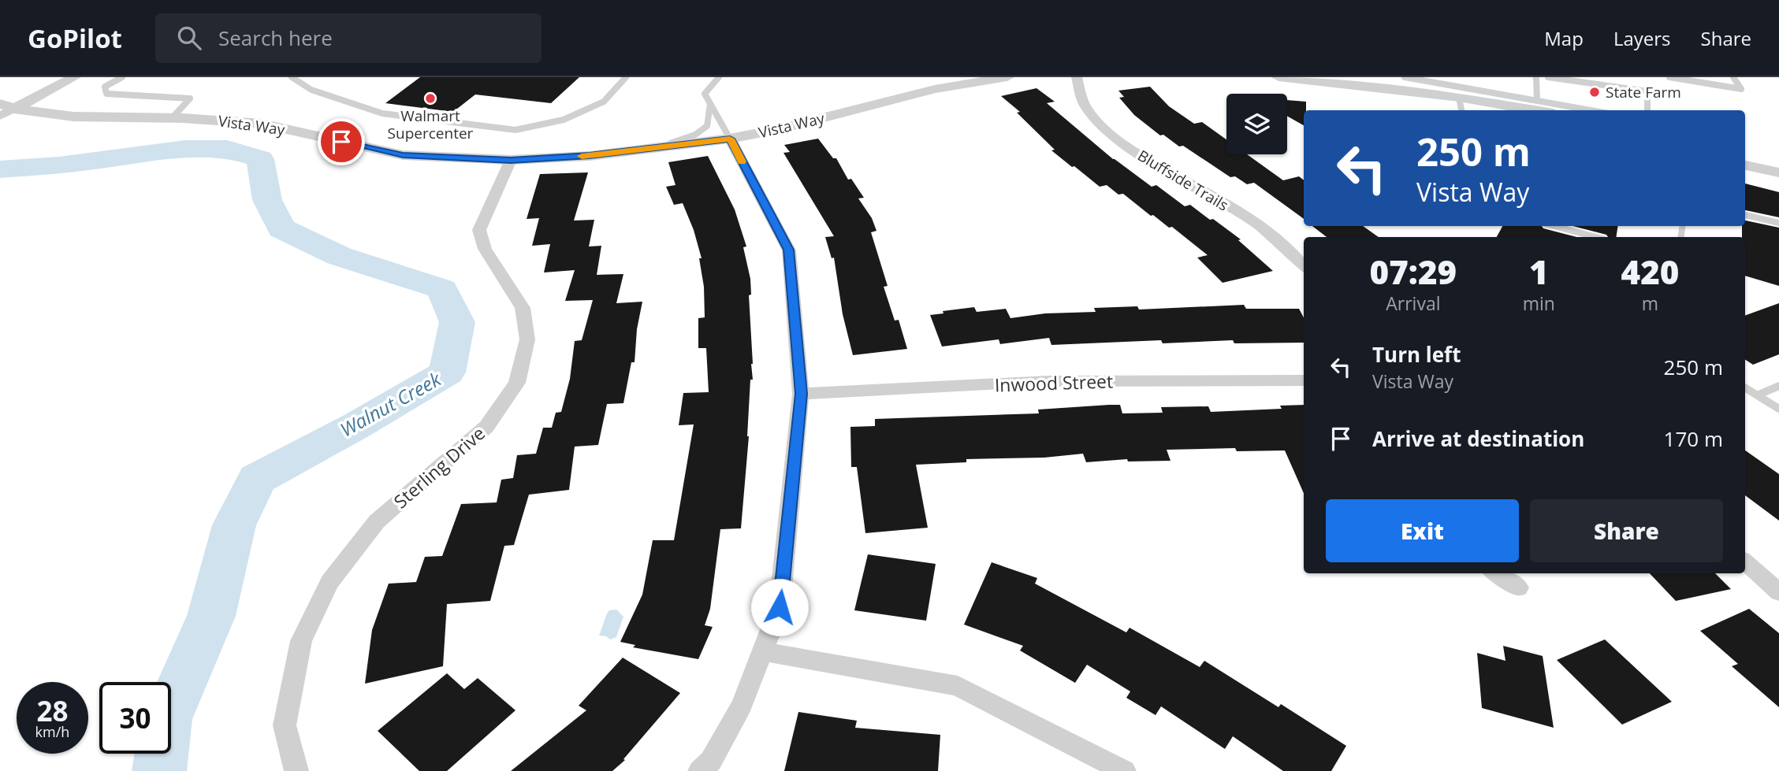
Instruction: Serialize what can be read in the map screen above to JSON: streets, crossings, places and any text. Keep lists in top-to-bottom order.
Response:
{
  "streets": {
    "street": [
      "Vista Way",
      "Bluffside Trails",
      "Inwood Street",
      "Sterling Drive"
    ]
  },
  "crossings": [
    ["Vista Way", "Sterling Drive"]
  ],
  "water": ["Walnut Creek"],
  "places": ["State Farm", "Walmart Supercenter"],
  "page": {
    "header": "GoPilot",
    "search": "Search here",
    "nav": ["Map", "Layers", "Share"],
    "turn": ["250 m", "Vista Way"],
    "eta": [
      "07:29",
      "Arrival",
      "1",
      "min",
      "420",
      "m"
    ],
    "list": [
      {
        "name": "Turn left",
        "note": "Vista Way",
        "value": "250 m"
      },
      {
        "name": "Arrive at destination",
        "value": "170 m"
      }
    ],
    "buttons": ["Exit", "Share"],
    "speed": "28 km/h",
    "limit": "30"
  }
}
